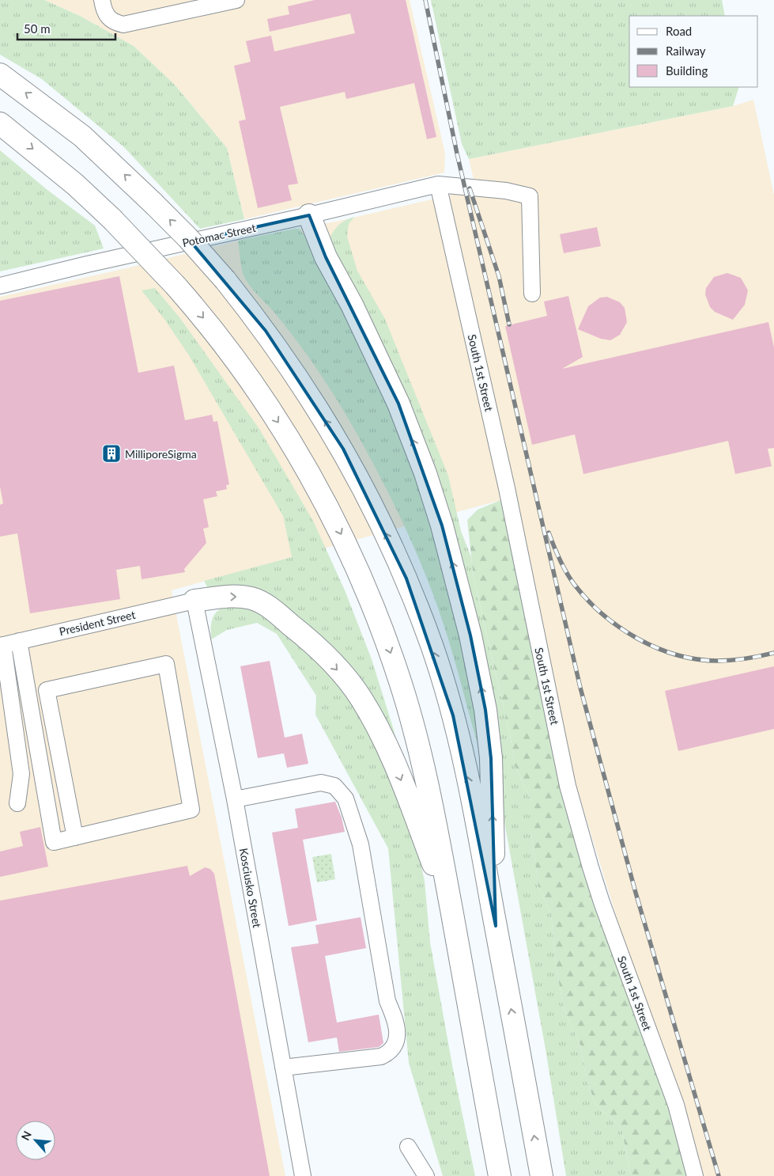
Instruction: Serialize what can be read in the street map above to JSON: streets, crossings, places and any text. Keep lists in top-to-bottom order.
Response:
{
  "streets": {
    "street": [
      "Potomac Street",
      "South 1st Street",
      "President Street",
      "Kosciusko Street"
    ]
  },
  "crossings": [
    ["Potomac Street", "South 1st Street"],
    ["President Street", "Kosciusko Street"]
  ],
  "places": {
    "building": ["MilliporeSigma"]
  },
  "legend": ["Road", "Railway", "Building"],
  "scale_bar": "50 m",
  "north": "top left"
}
